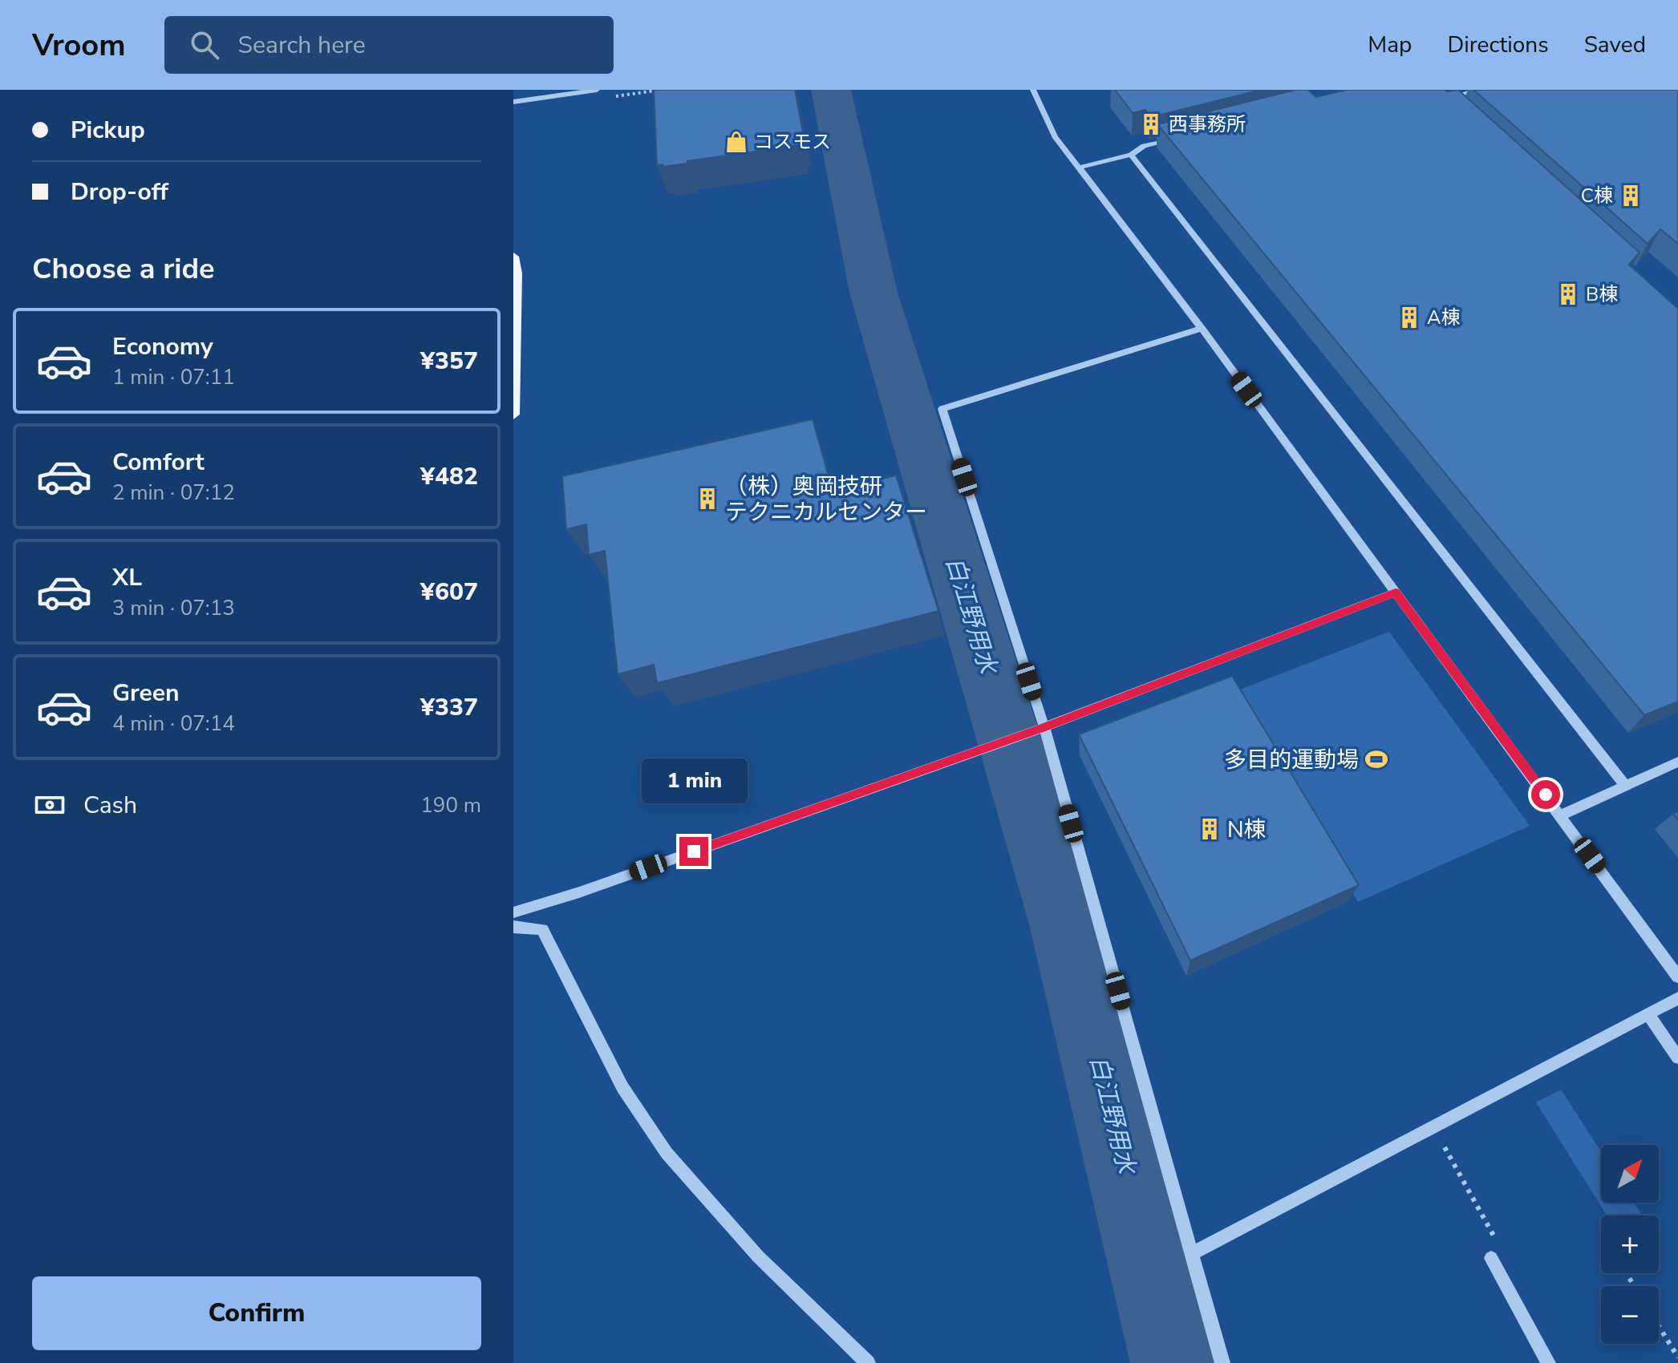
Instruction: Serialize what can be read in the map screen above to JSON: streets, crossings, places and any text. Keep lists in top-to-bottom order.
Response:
{
  "water": ["白江野用水"],
  "places": {
    "building": [
      "西事務所",
      "C棟",
      "B棟",
      "A棟",
      "（株）奥岡技研 テクニカルセンター",
      "N棟"
    ],
    "shop": ["コスモス"],
    "sports": ["多目的運動場"]
  },
  "north": "top right",
  "page": {
    "header": "Vroom",
    "search": "Search here",
    "nav": ["Map", "Directions", "Saved"],
    "banner": ["Pickup", "Drop-off"],
    "heading": "Choose a ride",
    "list": [
      {
        "name": "Economy",
        "note": "1 min · 07:11",
        "value": "¥357"
      },
      {
        "name": "Comfort",
        "note": "2 min · 07:12",
        "value": "¥482"
      },
      {
        "name": "XL",
        "note": "3 min · 07:13",
        "value": "¥607"
      },
      {
        "name": "Green",
        "note": "4 min · 07:14",
        "value": "¥337"
      }
    ],
    "bubble": "1 min",
    "pay": ["Cash", "190 m"],
    "map_buttons": ["+", "−"],
    "buttons": "Confirm"
  }
}
